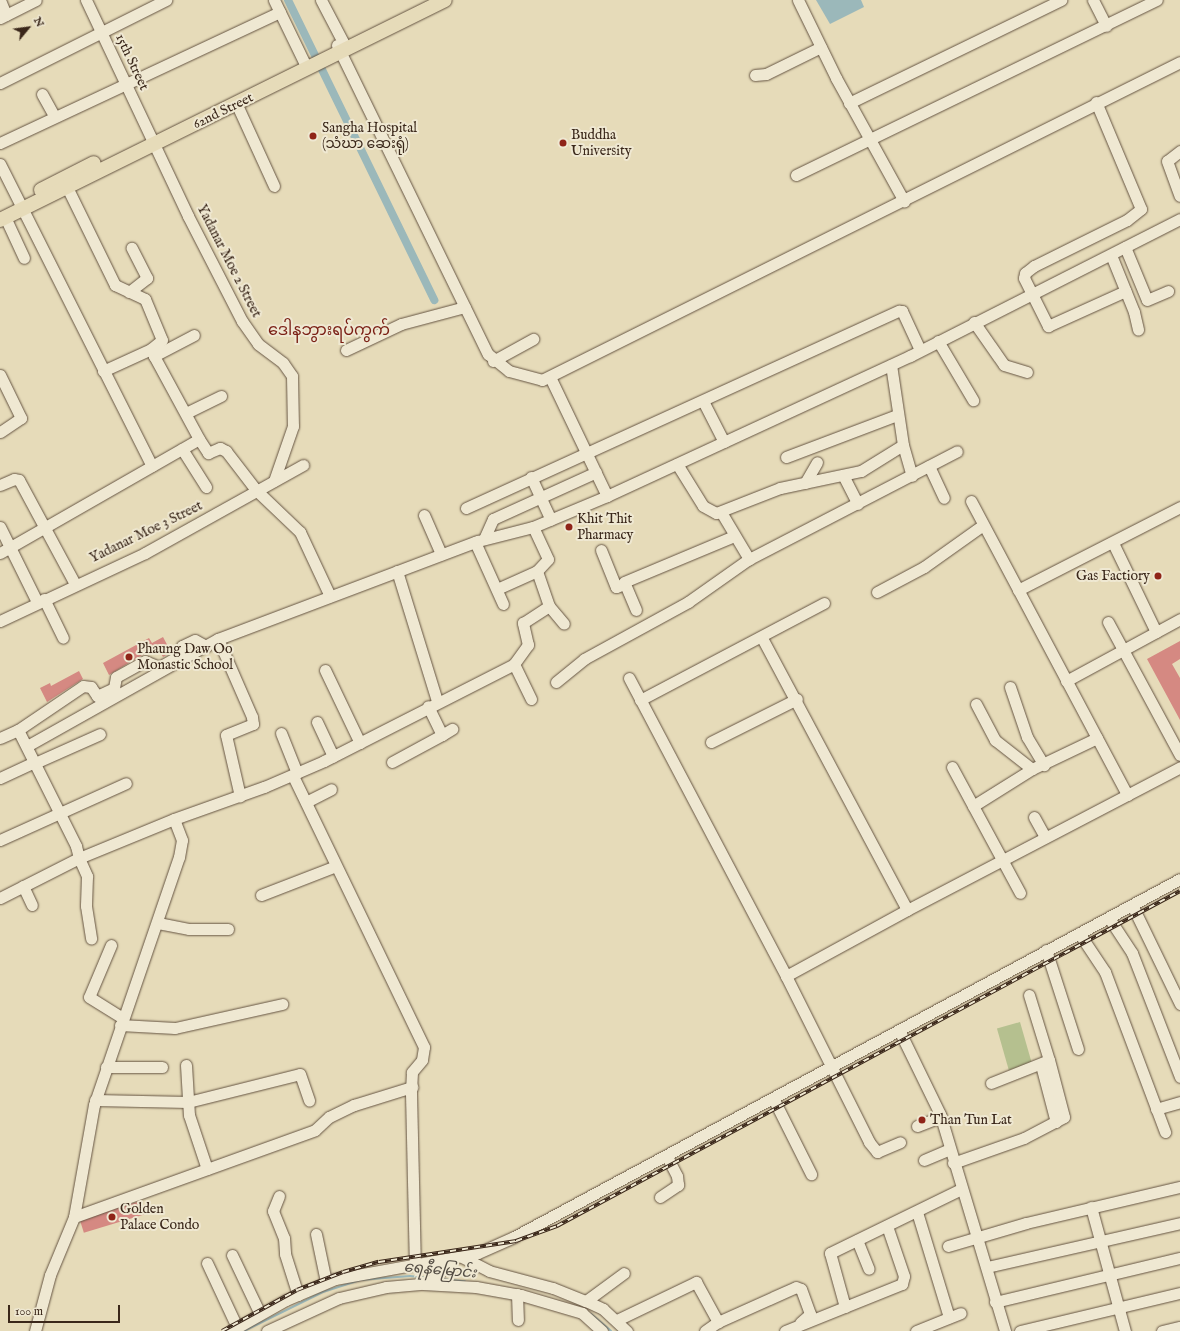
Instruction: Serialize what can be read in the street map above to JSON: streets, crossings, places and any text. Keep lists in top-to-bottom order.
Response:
{
  "streets": {
    "main road": ["62nd Street"],
    "street": ["15th Street", "Yadanar Moe 2 Street", "Yadanar Moe 3 Street"]
  },
  "crossings": [
    ["15th Street", "62nd Street"],
    ["15th Street", "Yadanar Moe 2 Street"],
    ["62nd Street", "Yadanar Moe 2 Street"],
    ["Yadanar Moe 2 Street", "Yadanar Moe 3 Street"]
  ],
  "districts": ["ဒေါနဘွားရပ်ကွက်"],
  "water": ["ရေနီမြောင်း"],
  "places": [
    "Sangha Hospital (သံဃာ ဆေးရုံ)",
    "Buddha University",
    "Khit Thit Pharmacy",
    "Gas Factiory",
    "Phaung Daw Oo Monastic School",
    "Than Tun Lat",
    "Golden Palace Condo"
  ],
  "scale_bar": "100 m",
  "north": "top right"
}
